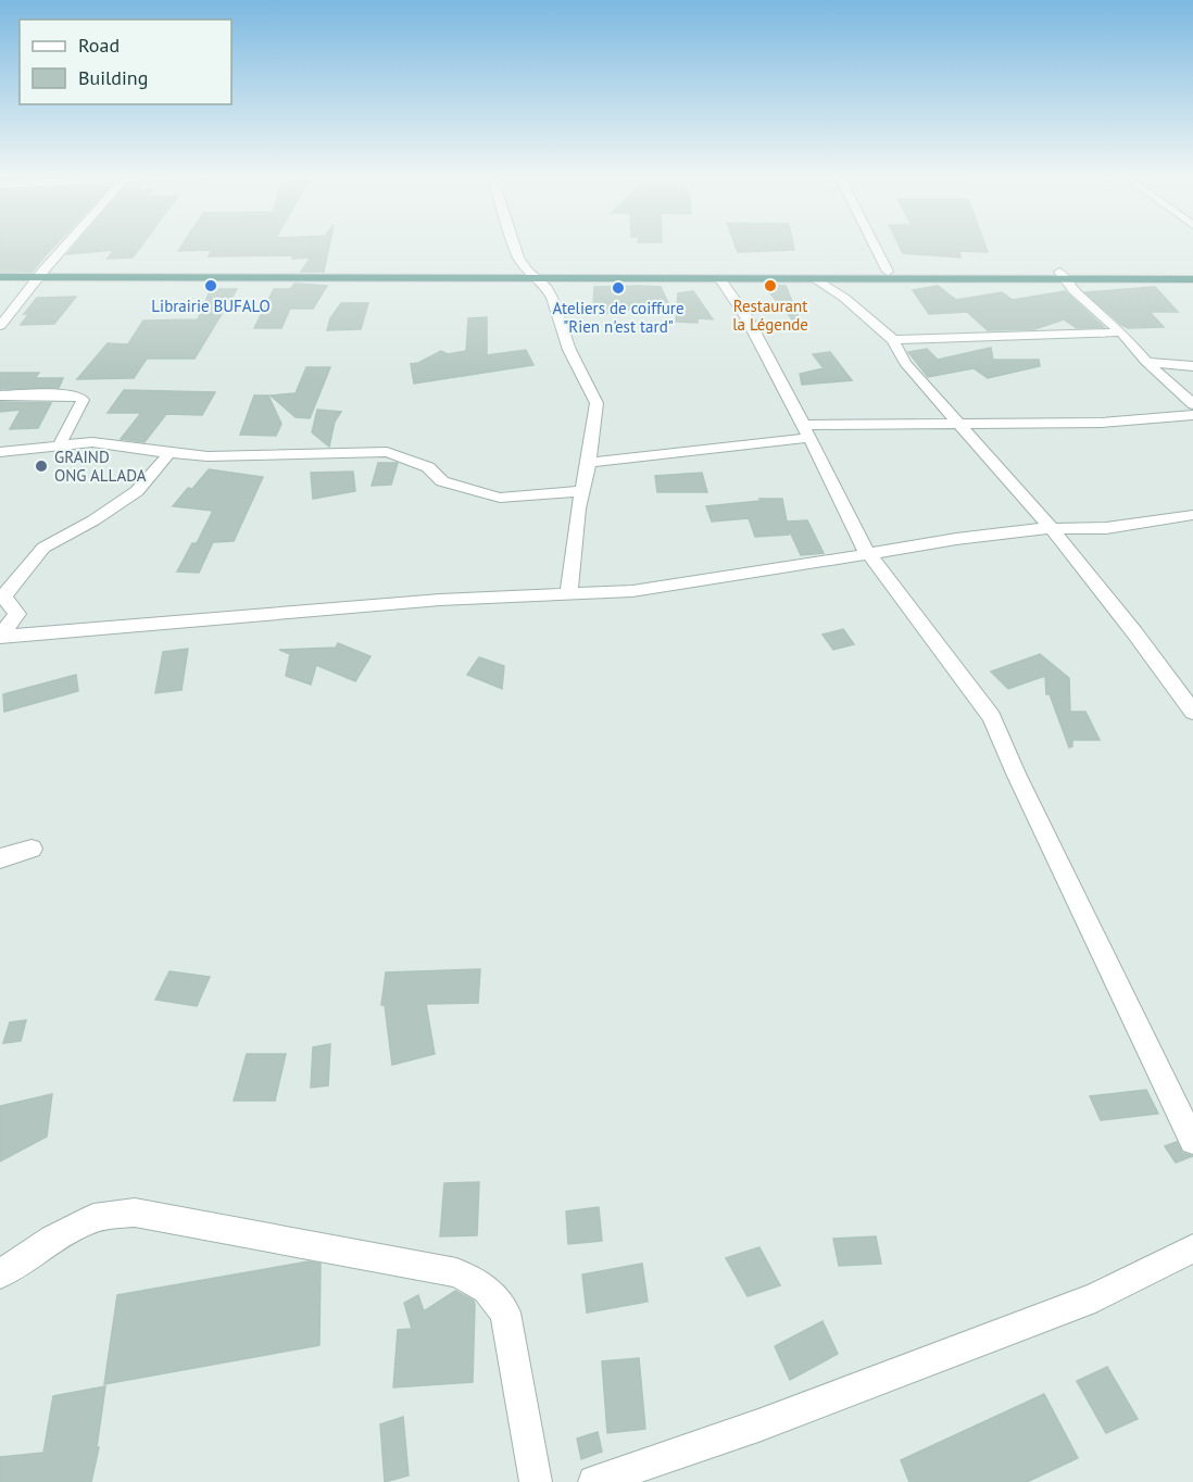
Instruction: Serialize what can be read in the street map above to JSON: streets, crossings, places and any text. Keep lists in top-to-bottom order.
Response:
{
  "places": [
    "Librairie BUFALO",
    "Restaurant la Légende",
    "Ateliers de coiffure \"Rien n'est tard\"",
    "GRAIND ONG ALLADA"
  ],
  "legend": ["Road", "Building"]
}
